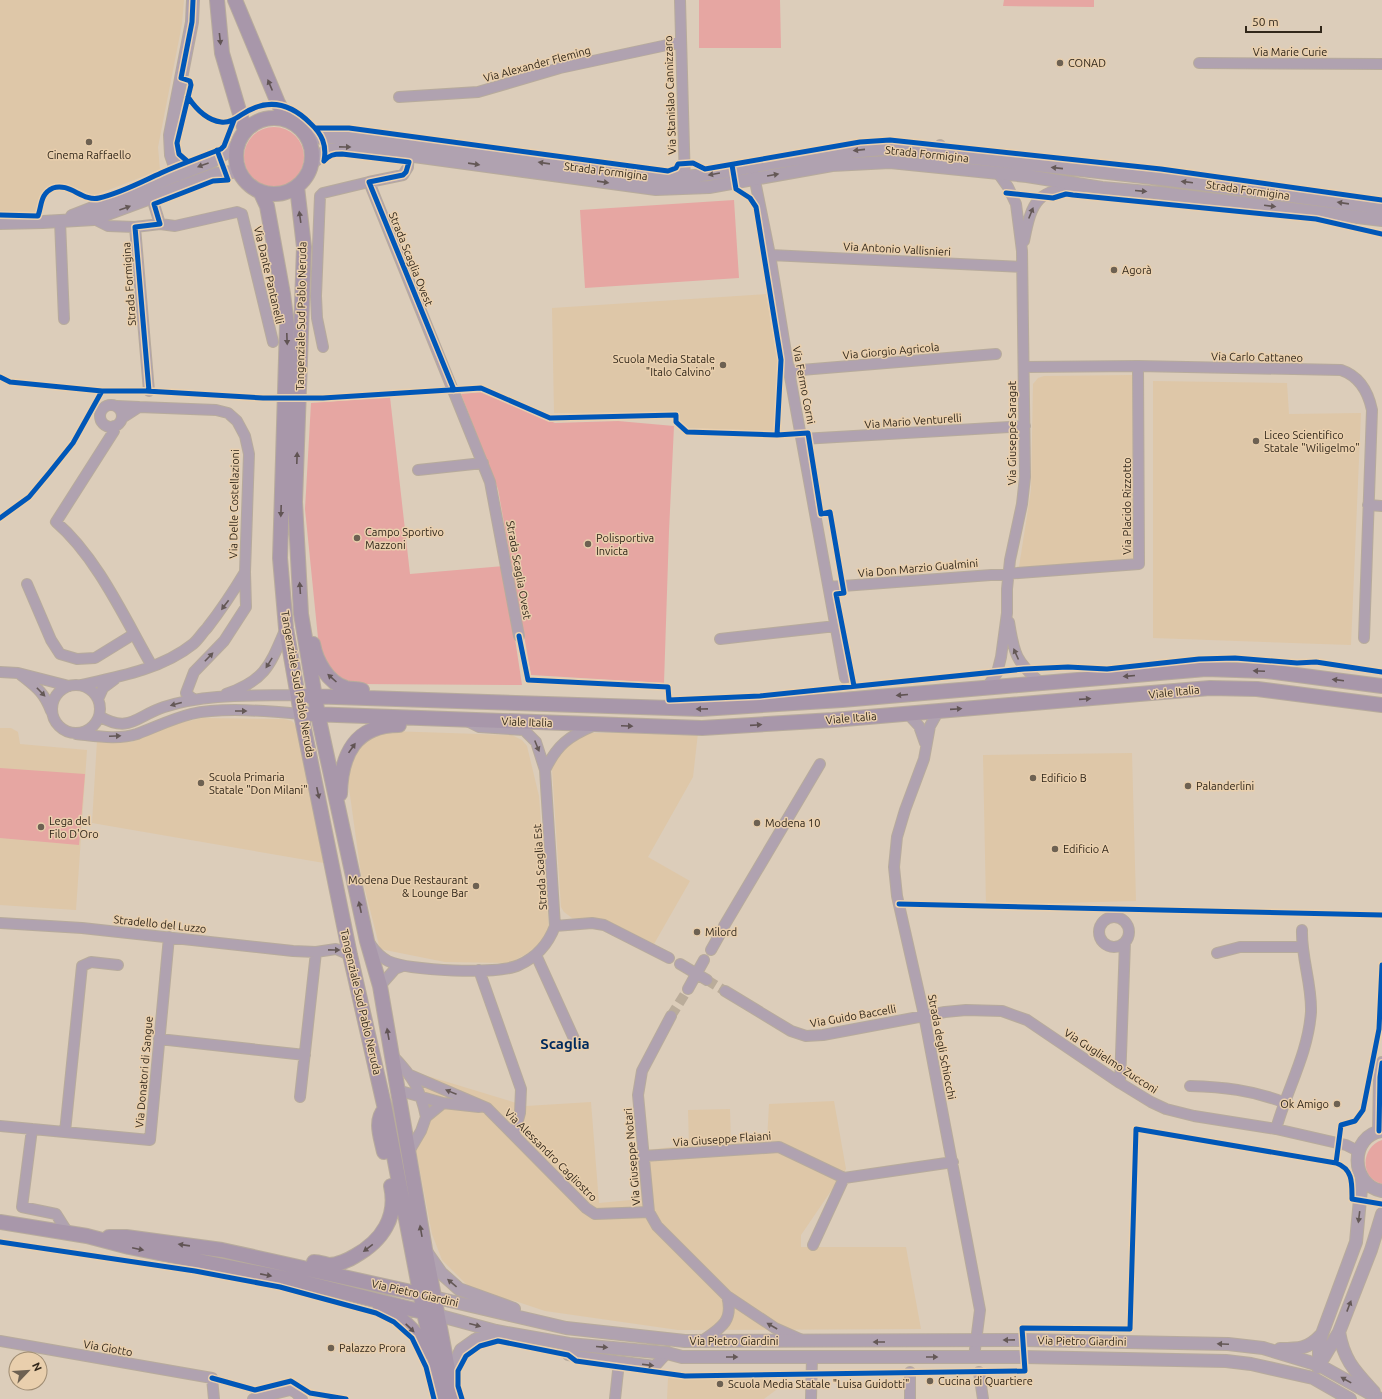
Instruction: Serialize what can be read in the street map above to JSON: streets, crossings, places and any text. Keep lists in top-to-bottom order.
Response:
{
  "streets": {
    "main road": ["Tangenziale Sud Pablo Neruda", "Viale Italia", "Via Pietro Giardini"],
    "street": [
      "Via Marie Curie",
      "Via Alexander Fleming",
      "Via Stanislao Cannizzaro",
      "Strada Formigina",
      "Via Antonio Vallisnieri",
      "Strada Scaglia Ovest",
      "Via Dante Pantanelli",
      "Via Giorgio Agricola",
      "Via Carlo Cattaneo",
      "Via Fermo Corni",
      "Via Mario Venturelli",
      "Via Giuseppe Saragat",
      "Via Delle Costellazioni",
      "Via Placido Rizzotto",
      "Via Don Marzio Gualmini",
      "Strada Scaglia Est",
      "Stradello del Luzzo",
      "Via Guido Baccelli",
      "Strada degli Schiocchi",
      "Via Guglielmo Zucconi",
      "Via Donatori di Sangue",
      "Via Giuseppe Flaiani",
      "Via Alessandro Cagliostro",
      "Via Giuseppe Notari",
      "Via Giotto"
    ]
  },
  "crossings": [
    ["Via Alexander Fleming", "Via Stanislao Cannizzaro"],
    ["Via Stanislao Cannizzaro", "Strada Formigina"],
    ["Strada Formigina", "Via Dante Pantanelli"],
    ["Strada Formigina", "Tangenziale Sud Pablo Neruda"],
    ["Strada Formigina", "Via Fermo Corni"],
    ["Strada Formigina", "Via Giuseppe Saragat"],
    ["Via Antonio Vallisnieri", "Via Fermo Corni"],
    ["Via Antonio Vallisnieri", "Via Giuseppe Saragat"],
    ["Tangenziale Sud Pablo Neruda", "Viale Italia"],
    ["Tangenziale Sud Pablo Neruda", "Stradello del Luzzo"],
    ["Tangenziale Sud Pablo Neruda", "Via Alessandro Cagliostro"],
    ["Tangenziale Sud Pablo Neruda", "Via Pietro Giardini"],
    ["Via Giorgio Agricola", "Via Fermo Corni"],
    ["Via Carlo Cattaneo", "Via Giuseppe Saragat"],
    ["Via Carlo Cattaneo", "Via Placido Rizzotto"],
    ["Via Fermo Corni", "Via Mario Venturelli"],
    ["Via Fermo Corni", "Via Don Marzio Gualmini"],
    ["Via Mario Venturelli", "Via Giuseppe Saragat"],
    ["Via Giuseppe Saragat", "Via Placido Rizzotto"],
    ["Via Giuseppe Saragat", "Via Don Marzio Gualmini"],
    ["Via Giuseppe Saragat", "Viale Italia"],
    ["Via Placido Rizzotto", "Via Don Marzio Gualmini"],
    ["Viale Italia", "Strada Scaglia Est"],
    ["Viale Italia", "Strada degli Schiocchi"],
    ["Stradello del Luzzo", "Via Donatori di Sangue"],
    ["Via Guido Baccelli", "Strada degli Schiocchi"],
    ["Via Guido Baccelli", "Via Guglielmo Zucconi"],
    ["Strada degli Schiocchi", "Via Guglielmo Zucconi"],
    ["Strada degli Schiocchi", "Via Pietro Giardini"],
    ["Via Giuseppe Flaiani", "Via Giuseppe Notari"],
    ["Via Alessandro Cagliostro", "Via Giuseppe Notari"],
    ["Via Giuseppe Notari", "Via Pietro Giardini"]
  ],
  "one_way": ["Strada Scaglia Est"],
  "districts": ["Scaglia"],
  "places": [
    "CONAD",
    "Cinema Raffaello",
    "Agorà",
    "Scuola Media Statale \"Italo Calvino\"",
    "Liceo Scientifico Statale \"Wiligelmo\"",
    "Campo Sportivo Mazzoni",
    "Polisportiva Invicta",
    "Edificio B",
    "Scuola Primaria Statale \"Don Milani\"",
    "Palanderlini",
    "Modena 10",
    "Lega del Filo D'Oro",
    "Edificio A",
    "Modena Due Restaurant & Lounge Bar",
    "Milord",
    "Ok Amigo",
    "Palazzo Prora",
    "Cucina di Quartiere",
    "Scuola Media Statale \"Luisa Guidotti\""
  ],
  "scale_bar": "50 m",
  "north": "top right"
}
